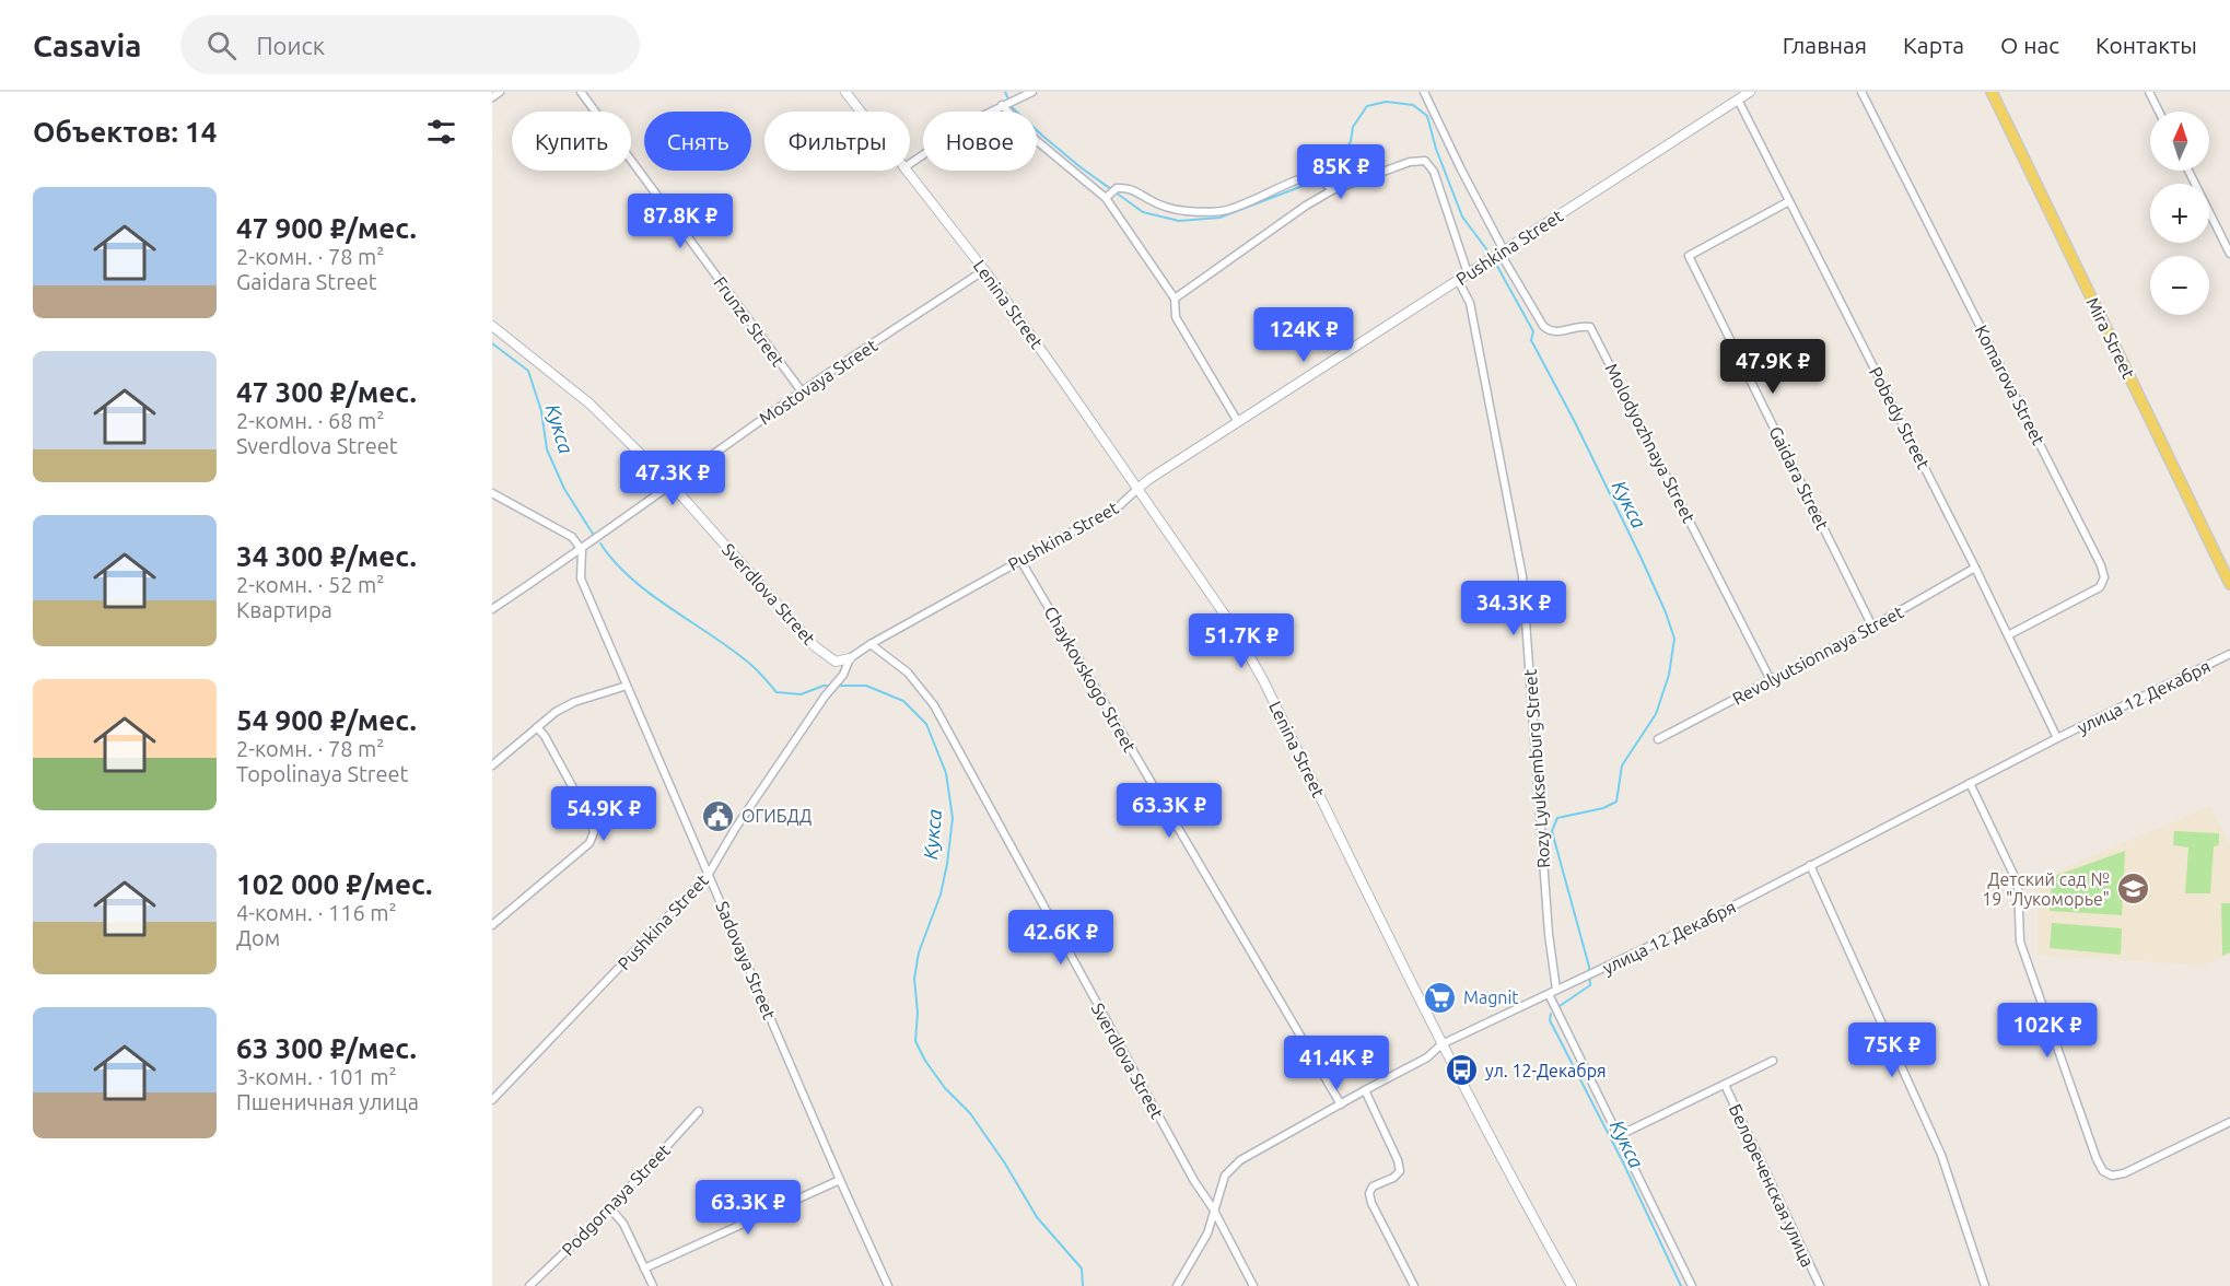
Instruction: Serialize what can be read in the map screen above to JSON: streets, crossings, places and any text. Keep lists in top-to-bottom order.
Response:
{
  "streets": {
    "main road": ["Mira Street"],
    "street": [
      "Pushkina Street",
      "Lenina Street",
      "Frunze Street",
      "Mostovaya Street",
      "Komarova Street",
      "Pobedy Street",
      "Molodyozhnaya Street",
      "Gaidara Street",
      "Sverdlova Street",
      "Revolyutsionnaya Street",
      "Chaykovskogo Street",
      "улица 12 Декабря",
      "Rozy Lyuksemburg Street",
      "Sadovaya Street",
      "Белореченская улица",
      "Podgornaya Street"
    ]
  },
  "crossings": [
    ["Pushkina Street", "Lenina Street"],
    ["Pushkina Street", "Pobedy Street"],
    ["Pushkina Street", "Molodyozhnaya Street"],
    ["Pushkina Street", "Sverdlova Street"],
    ["Pushkina Street", "Chaykovskogo Street"],
    ["Pushkina Street", "Rozy Lyuksemburg Street"],
    ["Pushkina Street", "Sadovaya Street"],
    ["Lenina Street", "Mostovaya Street"],
    ["Lenina Street", "улица 12 Декабря"],
    ["Frunze Street", "Mostovaya Street"],
    ["Mostovaya Street", "Sverdlova Street"],
    ["Mostovaya Street", "Sadovaya Street"],
    ["Komarova Street", "Pobedy Street"],
    ["Pobedy Street", "Gaidara Street"],
    ["Pobedy Street", "Revolyutsionnaya Street"],
    ["Pobedy Street", "улица 12 Декабря"],
    ["Molodyozhnaya Street", "Revolyutsionnaya Street"],
    ["Gaidara Street", "Revolyutsionnaya Street"],
    ["Sverdlova Street", "улица 12 Декабря"],
    ["Chaykovskogo Street", "улица 12 Декабря"],
    ["улица 12 Декабря", "Rozy Lyuksemburg Street"]
  ],
  "water": ["Кукса"],
  "places": {
    "public building": ["ОГИБДД"],
    "school or university": ["Детский сад № 19 \"Лукоморье\""],
    "supermarket": ["Magnit"],
    "bus stop": ["ул. 12-Декабря"]
  },
  "north": "top",
  "page": {
    "header": "Casavia",
    "search": "Поиск",
    "nav": [
      "Главная",
      "Карта",
      "О нас",
      "Контакты"
    ],
    "heading": "Объектов: 14",
    "map_buttons": ["+", "−"],
    "chip": [
      "Купить",
      "Снять",
      "Фильтры",
      "Новое"
    ],
    "price": [
      "85K ₽",
      "87.8K ₽",
      "124K ₽",
      "47.9K ₽",
      "47.3K ₽",
      "34.3K ₽",
      "51.7K ₽",
      "63.3K ₽",
      "54.9K ₽",
      "42.6K ₽",
      "102K ₽",
      "75K ₽",
      "41.4K ₽",
      "63.3K ₽"
    ],
    "list": [
      {
        "name": "47 900 ₽/мес.",
        "note": "2-комн. · 78 m² · Gaidara Street"
      },
      {
        "name": "47 300 ₽/мес.",
        "note": "2-комн. · 68 m² · Sverdlova Street"
      },
      {
        "name": "34 300 ₽/мес.",
        "note": "2-комн. · 52 m² · Квартира"
      },
      {
        "name": "54 900 ₽/мес.",
        "note": "2-комн. · 78 m² · Topolinaya Street"
      },
      {
        "name": "102 000 ₽/мес.",
        "note": "4-комн. · 116 m² · Дом"
      },
      {
        "name": "63 300 ₽/мес.",
        "note": "3-комн. · 101 m² · Пшеничная улица"
      }
    ]
  }
}
